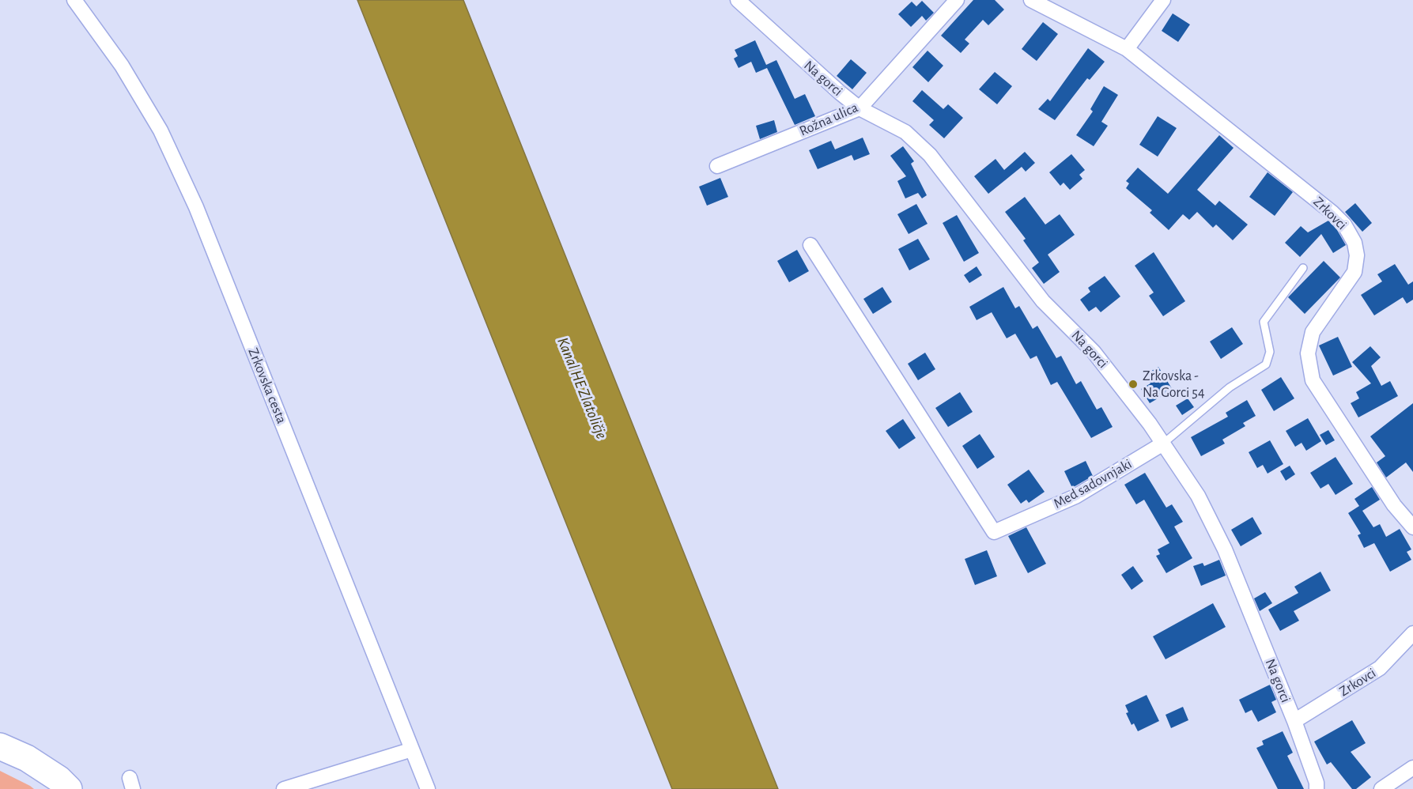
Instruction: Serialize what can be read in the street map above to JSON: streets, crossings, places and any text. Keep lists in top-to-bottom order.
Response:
{
  "streets": {
    "street": [
      "Na gorci",
      "Rožna ulica",
      "Zrkovci",
      "Zrkovska cesta",
      "Med sadovnjaki"
    ]
  },
  "crossings": [
    ["Na gorci", "Rožna ulica"],
    ["Na gorci", "Zrkovci"],
    ["Na gorci", "Med sadovnjaki"]
  ],
  "water": ["Kanal HE Zlatoličje"],
  "places": ["Zrkovska - Na Gorci 54"]
}
